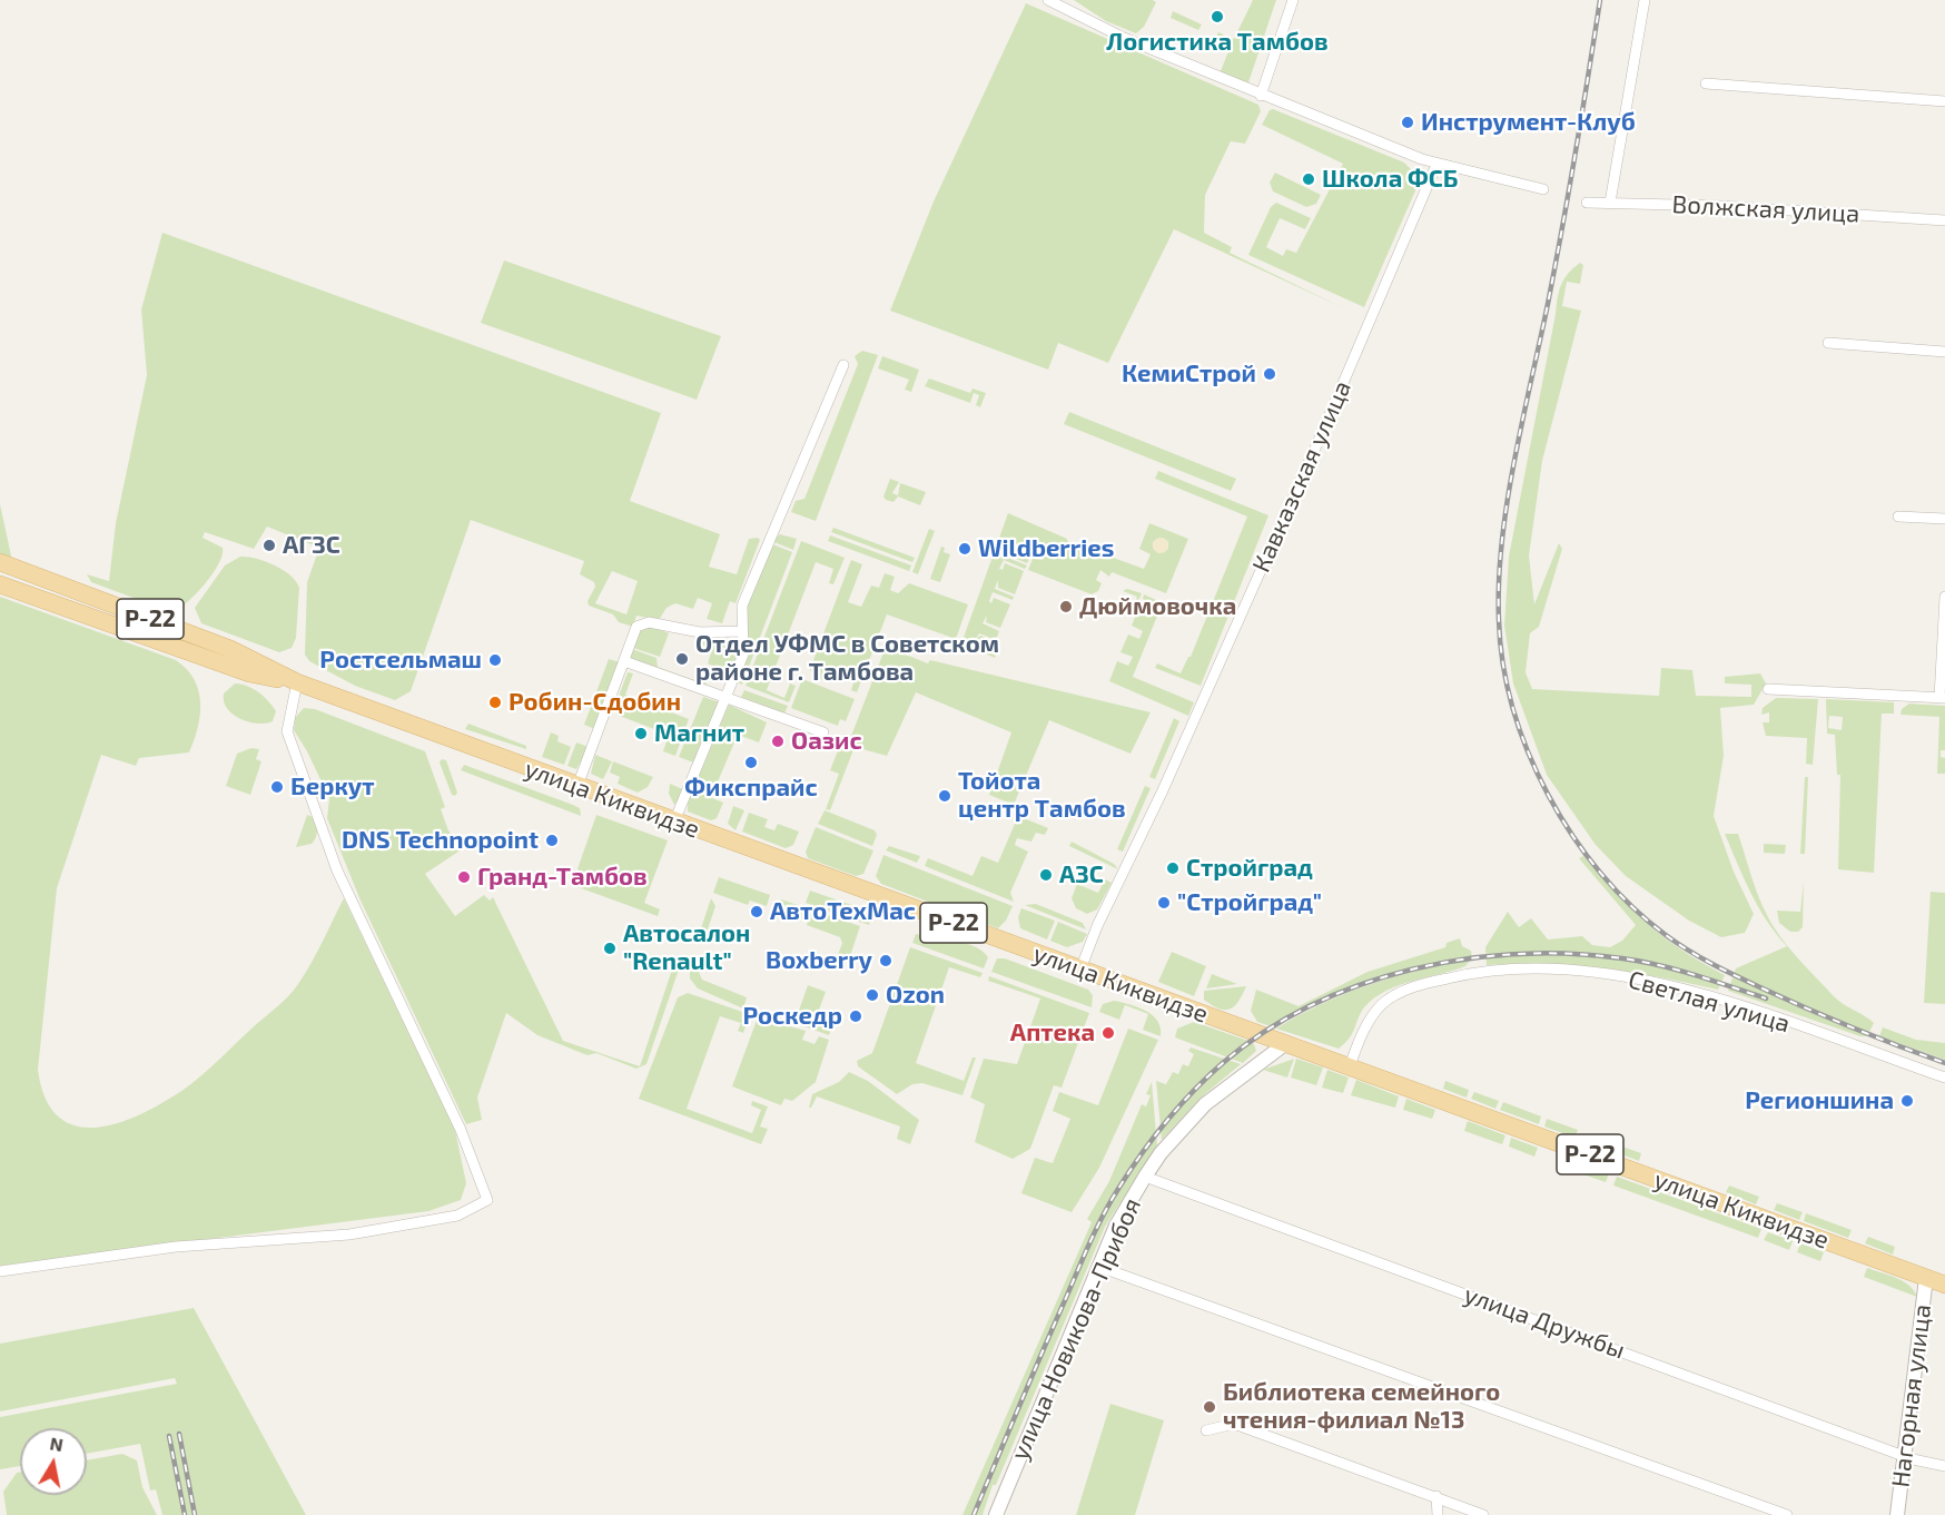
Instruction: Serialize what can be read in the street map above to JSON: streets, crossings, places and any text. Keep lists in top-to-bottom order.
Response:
{
  "streets": {
    "main road": ["Р-22", "улица Киквидзе"],
    "street": [
      "Волжская улица",
      "Кавказская улица",
      "Светлая улица",
      "улица Дружбы",
      "улица Новикова-Прибоя",
      "Нагорная улица"
    ]
  },
  "crossings": [
    ["Кавказская улица", "улица Киквидзе"],
    ["Р-22", "улица Киквидзе"],
    ["улица Киквидзе", "Светлая улица"],
    ["улица Киквидзе", "улица Новикова-Прибоя"],
    ["улица Киквидзе", "Нагорная улица"],
    ["улица Дружбы", "улица Новикова-Прибоя"],
    ["улица Дружбы", "Нагорная улица"]
  ],
  "places": [
    "Логистика Тамбов",
    "Инструмент-Клуб",
    "Школа ФСБ",
    "КемиСтрой",
    "АГЗС",
    "Wildberries",
    "Дюймовочка",
    "Отдел УФМС в Советском районе г. Тамбова",
    "Ростсельмаш",
    "Робин-Сдобин",
    "Магнит",
    "Оазис",
    "Фикспрайс",
    "Беркут",
    "Тойота центр Тамбов",
    "DNS Technopoint",
    "Стройград",
    "АЗС",
    "Гранд-Тамбов",
    "\"Стройград\"",
    "АвтоТехМас",
    "Автосалон \"Renault\"",
    "Boxberry",
    "Ozon",
    "Роскедр",
    "Аптека",
    "Регионшина",
    "Библиотека семейного чтения-филиал №13"
  ],
  "north": "top"
}
